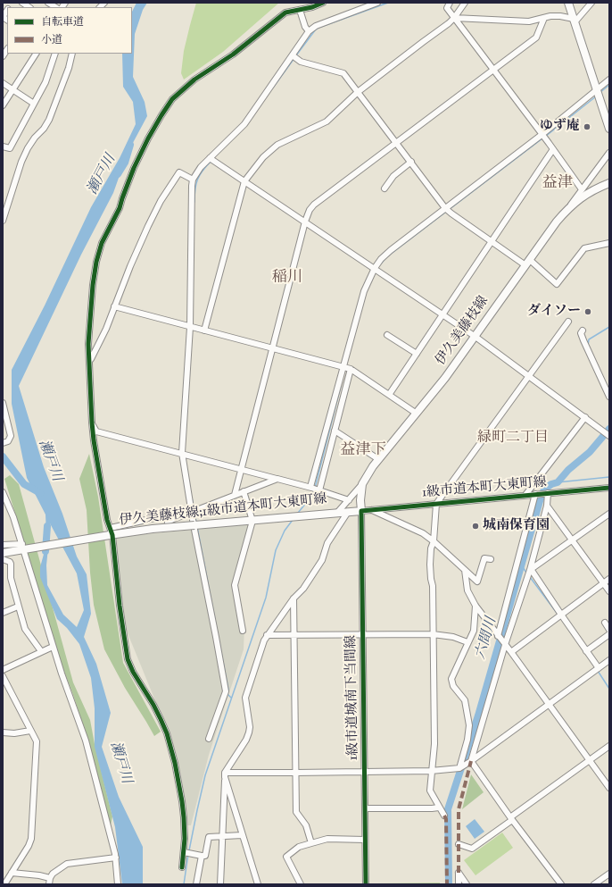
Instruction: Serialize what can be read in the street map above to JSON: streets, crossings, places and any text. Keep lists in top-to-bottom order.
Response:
{
  "streets": {
    "main road": ["伊久美藤枝線", "伊久美藤枝線;1級市道本町大東町線"],
    "street": ["1級市道本町大東町線", "1級市道城南下当間線"]
  },
  "crossings": [
    ["伊久美藤枝線", "1級市道本町大東町線"],
    ["伊久美藤枝線", "伊久美藤枝線;1級市道本町大東町線"],
    ["伊久美藤枝線", "1級市道城南下当間線"],
    ["1級市道本町大東町線", "伊久美藤枝線;1級市道本町大東町線"],
    ["1級市道本町大東町線", "1級市道城南下当間線"],
    ["伊久美藤枝線;1級市道本町大東町線", "1級市道城南下当間線"]
  ],
  "districts": [
    "益津",
    "稲川",
    "緑町二丁目",
    "益津下"
  ],
  "water": ["瀬戸川", "六間川"],
  "places": ["ゆず庵", "ダイソー", "城南保育園"],
  "legend": ["自転車道", "小道"]
}
